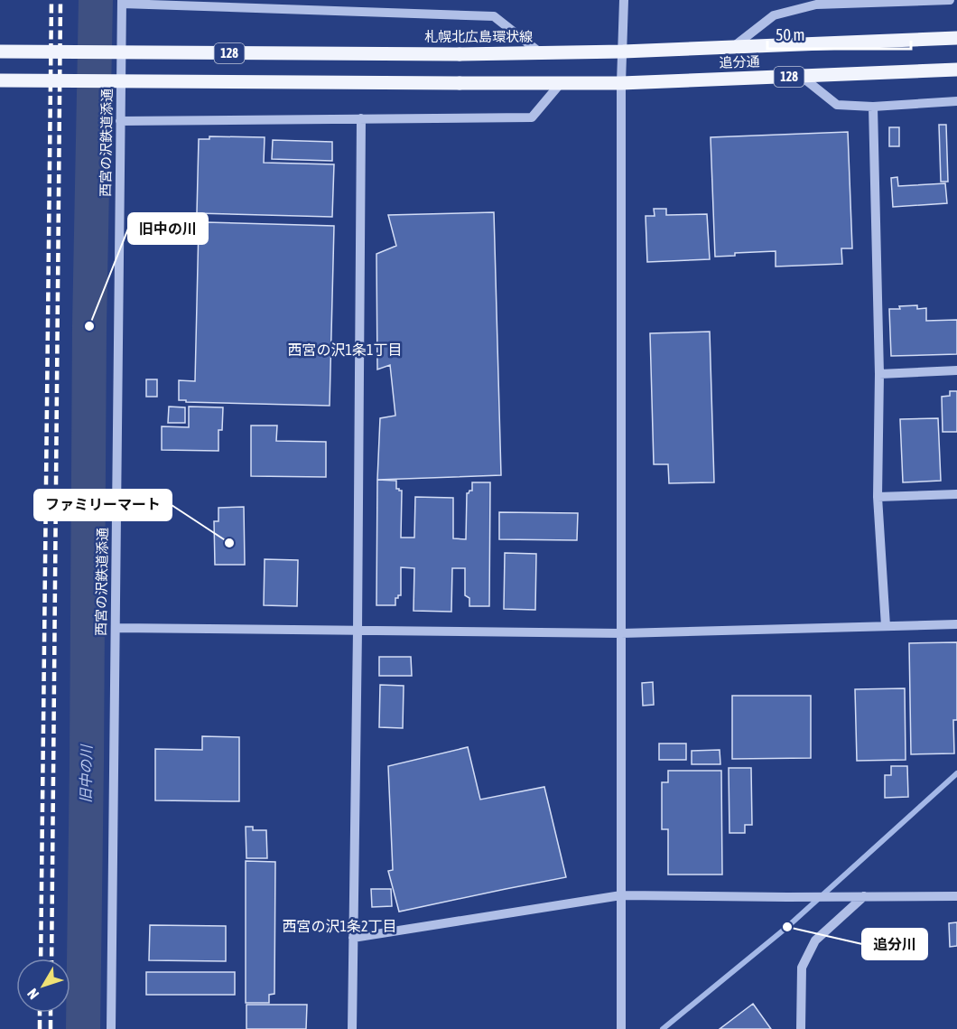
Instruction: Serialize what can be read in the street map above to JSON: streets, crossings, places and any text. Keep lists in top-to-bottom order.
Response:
{
  "streets": {
    "main road": ["札幌北広島環状線", "128", "追分通"],
    "street": ["西宮の沢鉄道添通"]
  },
  "crossings": [
    ["128", "追分通"]
  ],
  "districts": ["西宮の沢1条1丁目", "西宮の沢1条2丁目"],
  "water": ["旧中の川"],
  "places": ["旧中の川", "ファミリーマート", "追分川"],
  "scale_bar": "50 m",
  "north": "bottom left"
}
